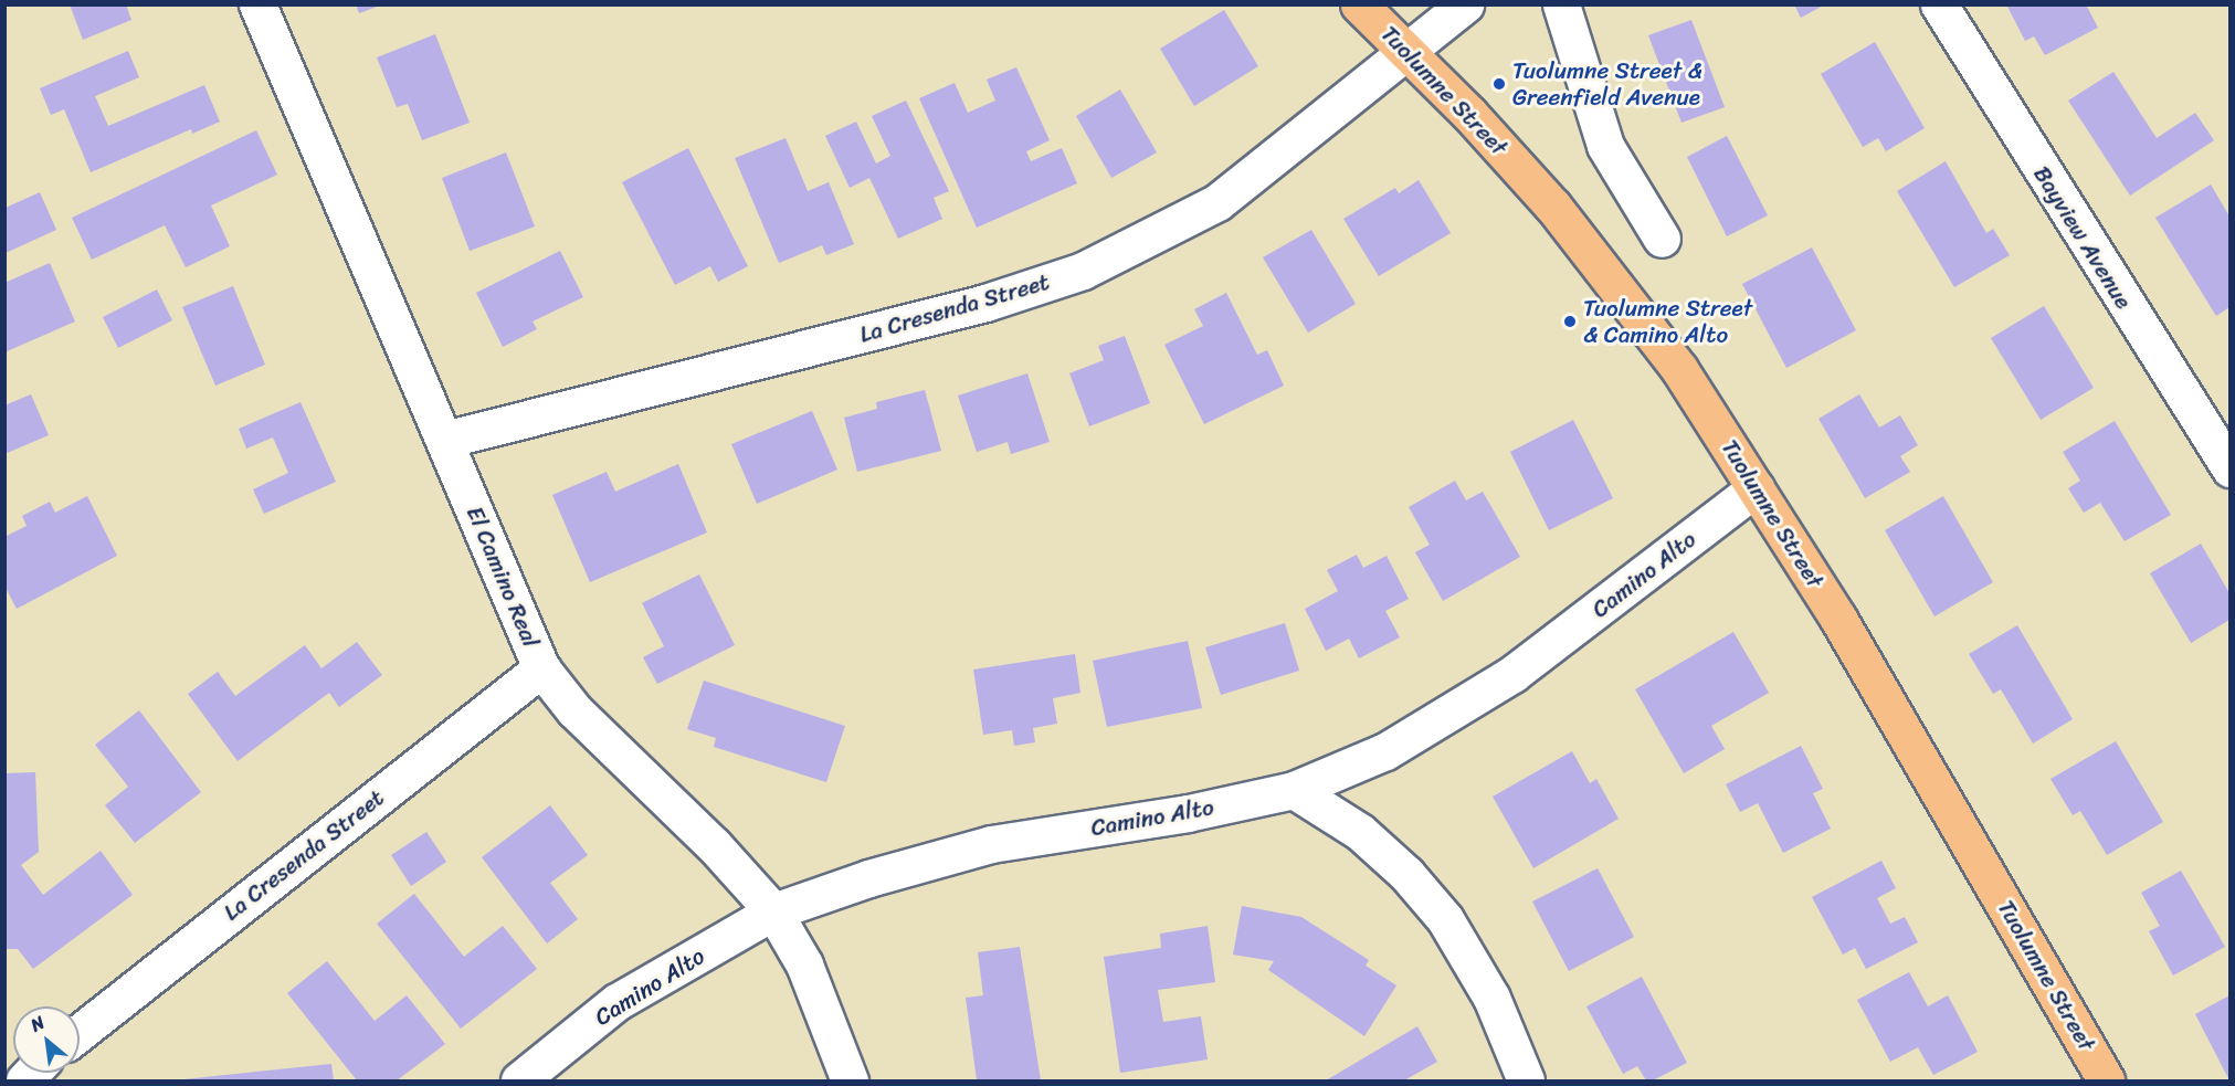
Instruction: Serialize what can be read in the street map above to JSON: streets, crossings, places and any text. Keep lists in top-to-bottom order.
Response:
{
  "streets": {
    "main road": ["Tuolumne Street"],
    "street": [
      "Bayview Avenue",
      "La Cresenda Street",
      "Camino Alto",
      "El Camino Real"
    ]
  },
  "crossings": [
    ["Tuolumne Street", "La Cresenda Street"],
    ["Tuolumne Street", "Camino Alto"],
    ["La Cresenda Street", "El Camino Real"],
    ["Camino Alto", "El Camino Real"]
  ],
  "places": ["Tuolumne Street & Greenfield Avenue", "Tuolumne Street & Camino Alto"],
  "north": "top left"
}
